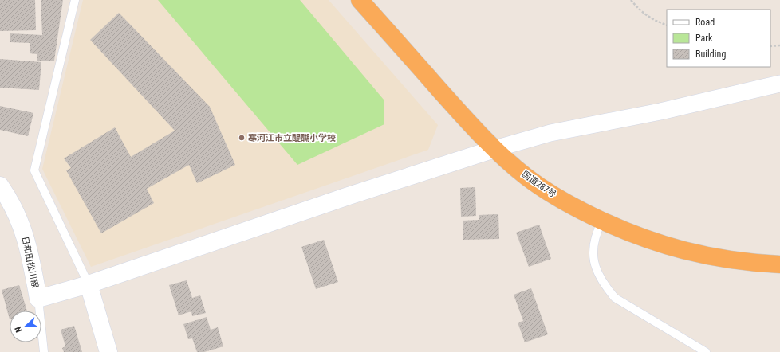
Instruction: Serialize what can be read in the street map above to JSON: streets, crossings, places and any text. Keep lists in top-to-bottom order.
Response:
{
  "streets": {
    "highway": ["国道287号"],
    "street": ["日和田松川線"]
  },
  "crossings": [
    ["国道287号", "日和田松川線"]
  ],
  "places": ["寒河江市立醍醐小学校"],
  "legend": ["Road", "Park", "Building"],
  "north": "left"
}
